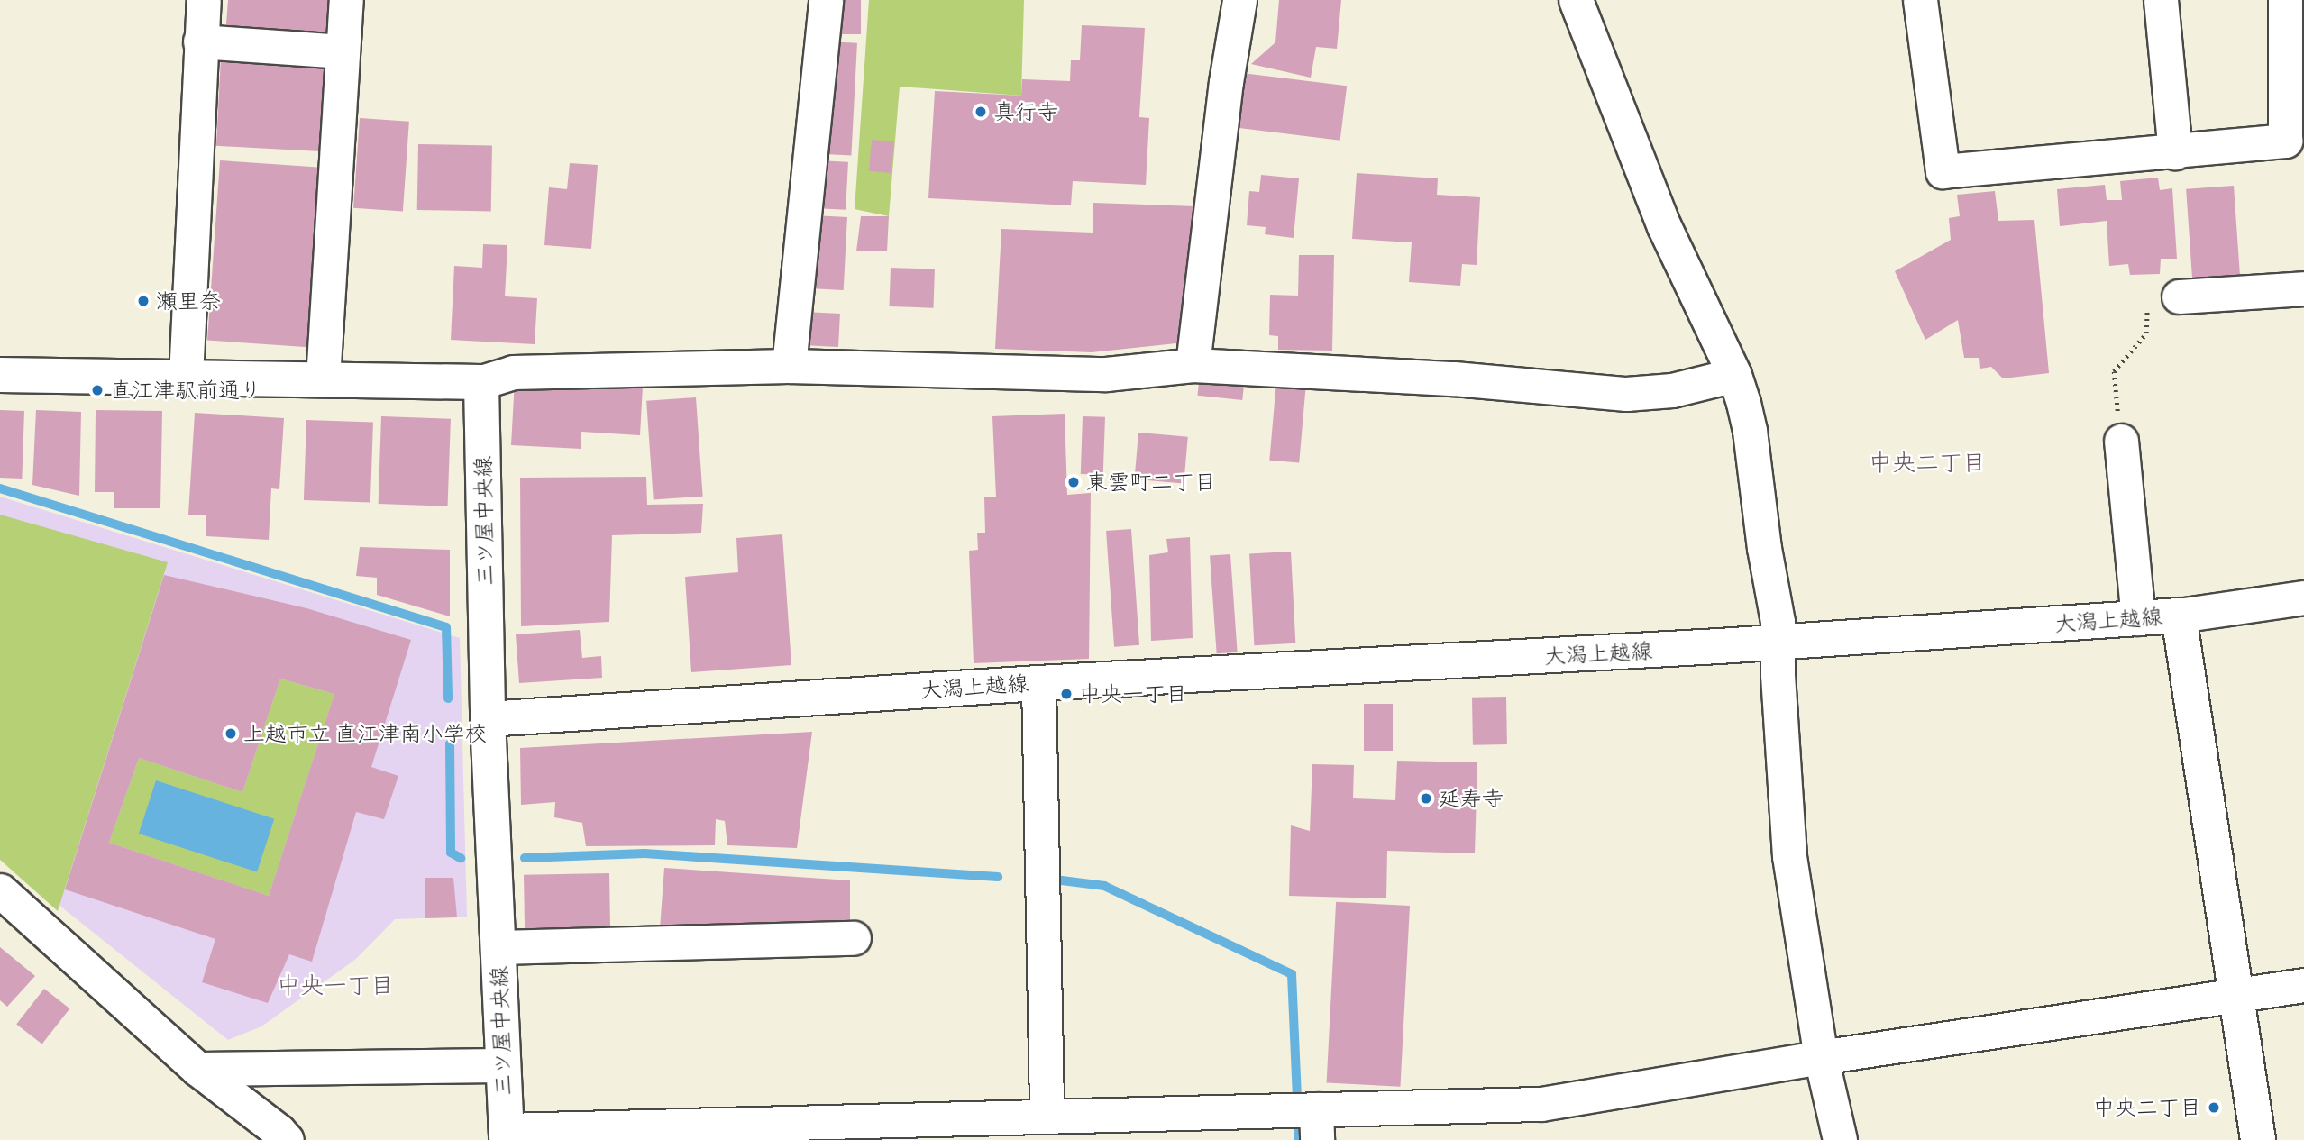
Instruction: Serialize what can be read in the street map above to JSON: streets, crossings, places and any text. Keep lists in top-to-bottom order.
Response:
{
  "streets": {
    "main road": ["三ツ屋中央線", "大潟上越線"]
  },
  "crossings": [
    ["三ツ屋中央線", "大潟上越線"]
  ],
  "districts": ["中央二丁目", "中央一丁目"],
  "places": [
    "真行寺",
    "瀬里奈",
    "直江津駅前通り",
    "東雲町二丁目",
    "中央一丁目",
    "上越市立 直江津南小学校",
    "延寿寺",
    "中央二丁目"
  ]
}
